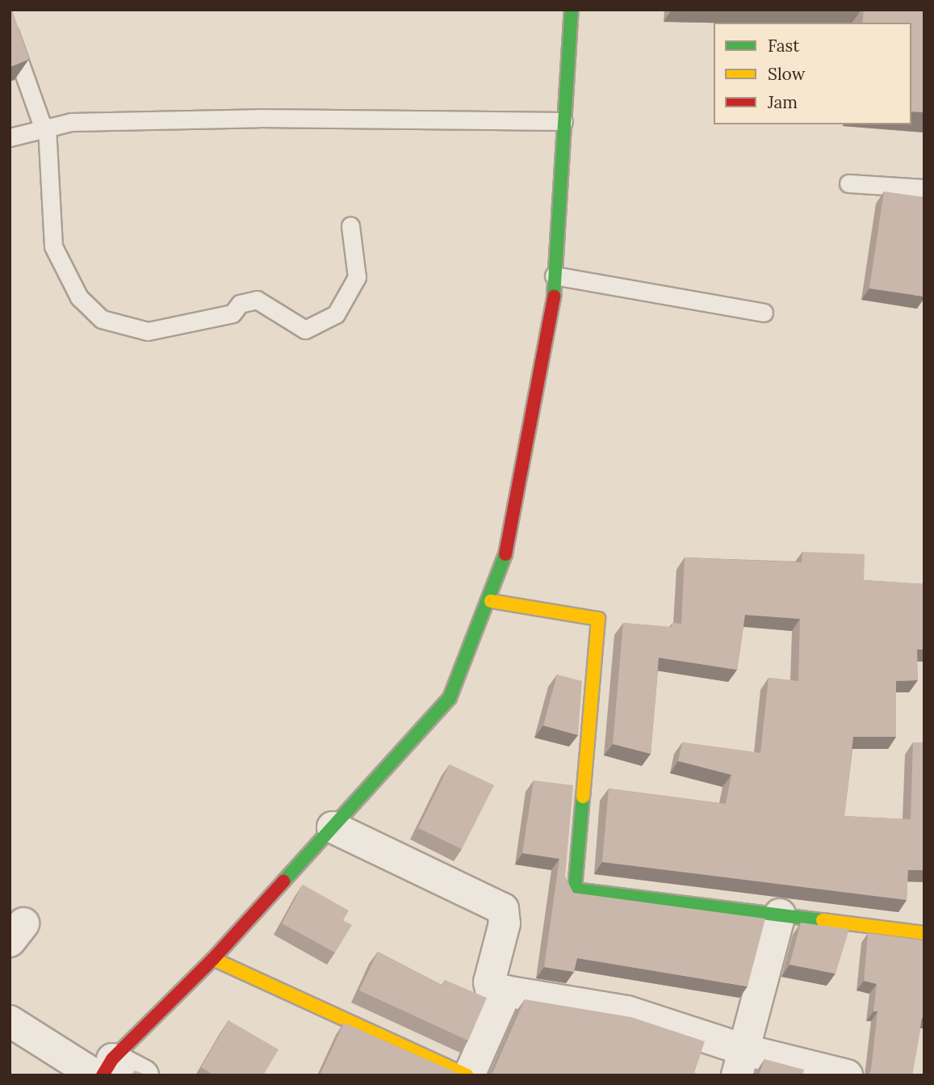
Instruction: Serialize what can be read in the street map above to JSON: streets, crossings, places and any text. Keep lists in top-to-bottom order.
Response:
{
  "legend": ["Fast", "Slow", "Jam"]
}
